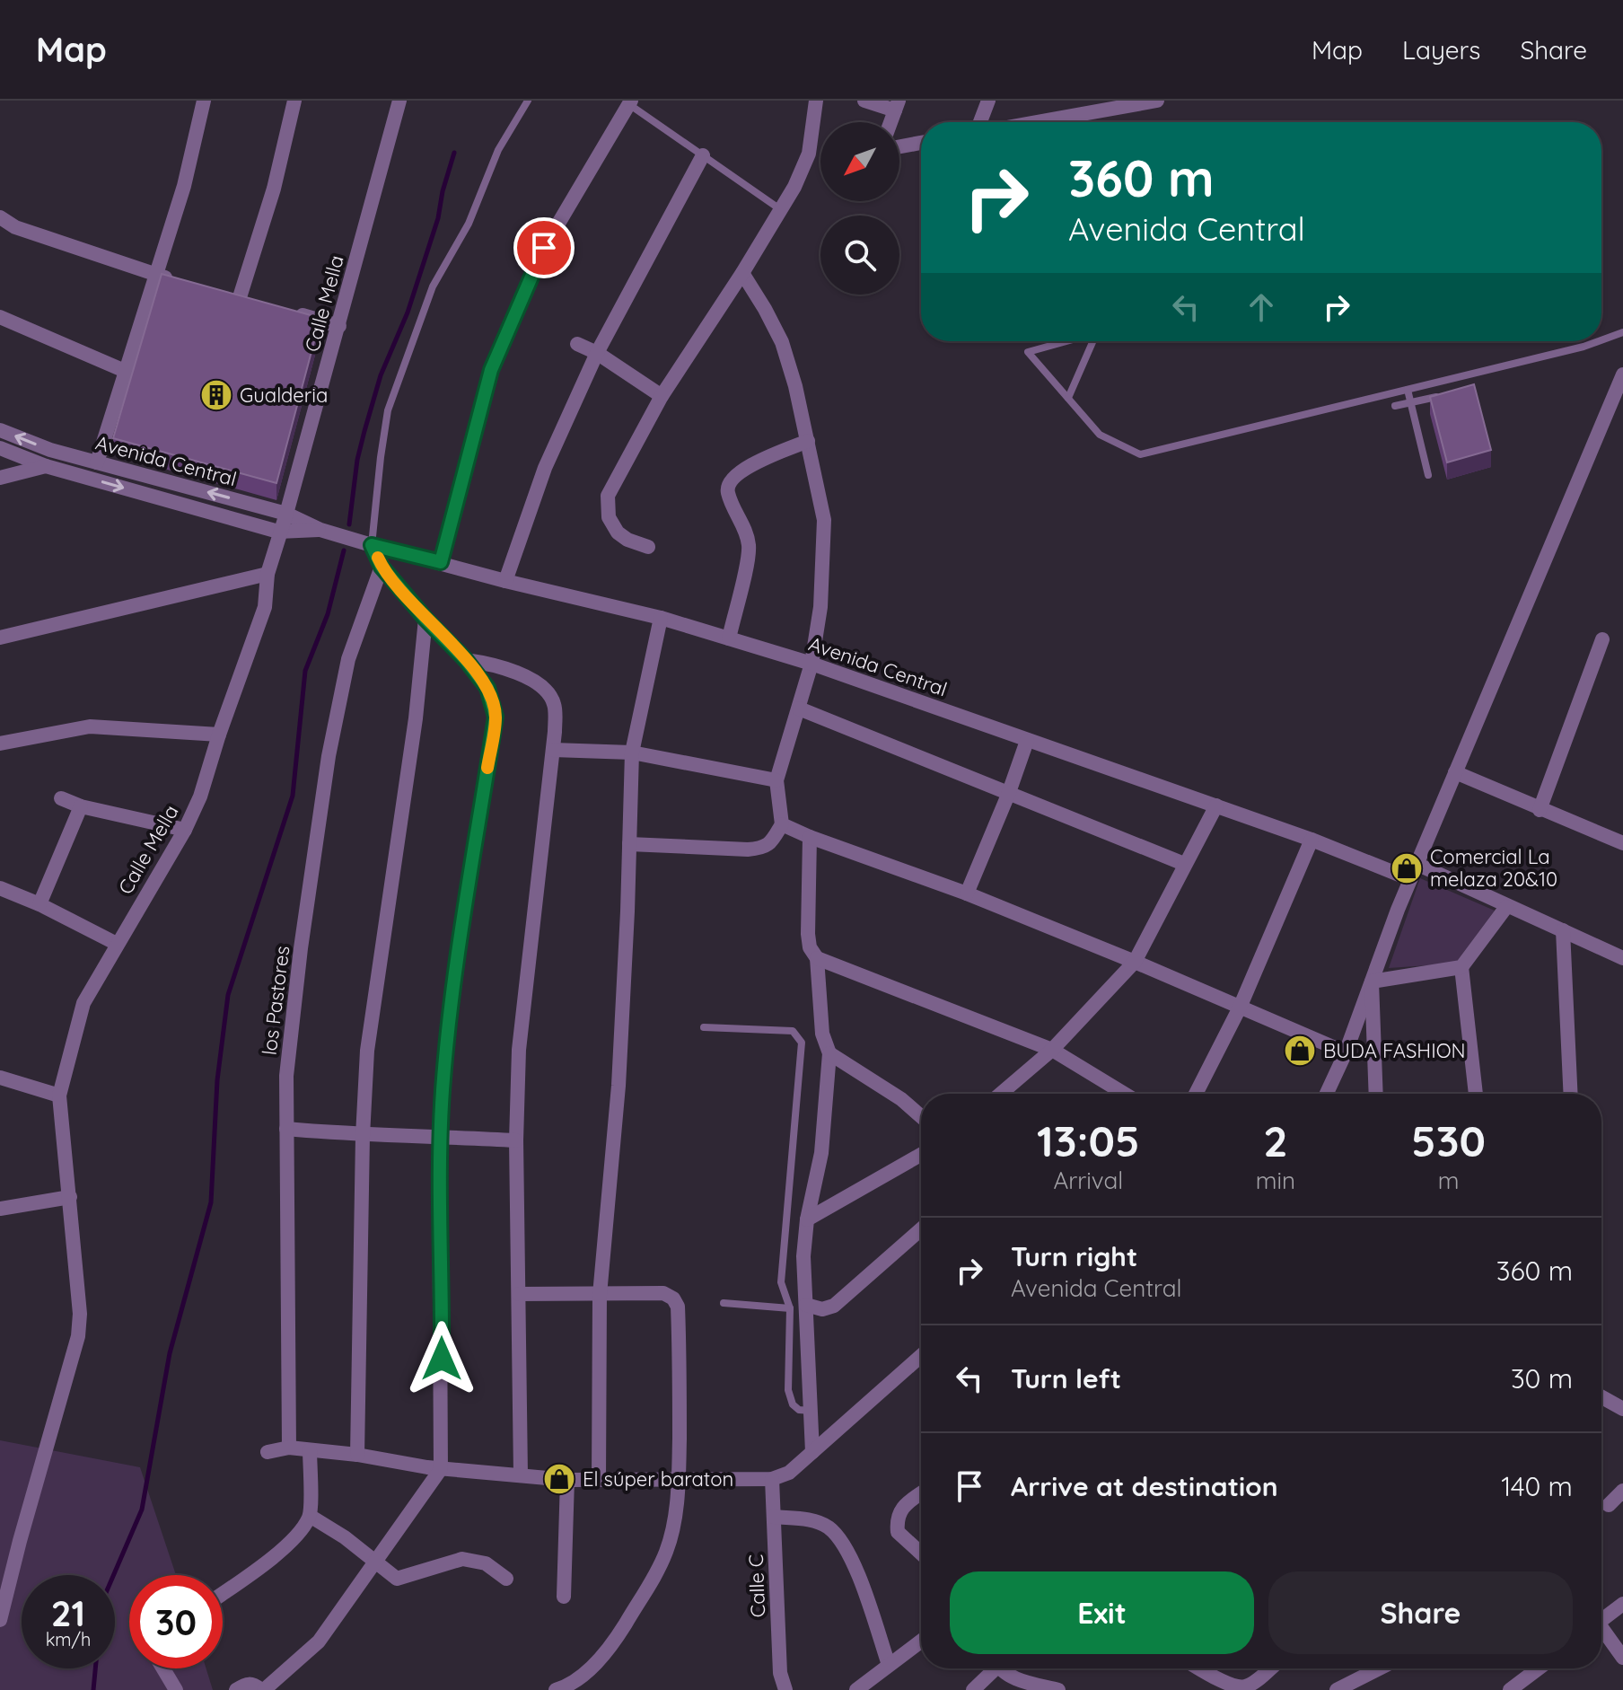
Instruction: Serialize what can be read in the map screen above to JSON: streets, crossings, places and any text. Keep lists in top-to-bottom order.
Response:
{
  "streets": {
    "street": [
      "Calle Mella",
      "Avenida Central",
      "los Pastores",
      "Calle C"
    ]
  },
  "crossings": [
    ["Calle Mella", "Avenida Central"]
  ],
  "places": {
    "building": ["Gualderia"],
    "shop": ["Comercial La melaza 20&10", "BUDA FASHION", "El súper baraton"]
  },
  "north": "bottom left",
  "page": {
    "header": "Map",
    "nav": ["Map", "Layers", "Share"],
    "turn": ["360 m", "Avenida Central"],
    "eta": [
      "13:05",
      "Arrival",
      "2",
      "min",
      "530",
      "m"
    ],
    "list": [
      {
        "name": "Turn right",
        "note": "Avenida Central",
        "value": "360 m"
      },
      {
        "name": "Turn left",
        "value": "30 m"
      },
      {
        "name": "Arrive at destination",
        "value": "140 m"
      }
    ],
    "buttons": ["Exit", "Share"],
    "speed": "21 km/h",
    "limit": "30"
  }
}
